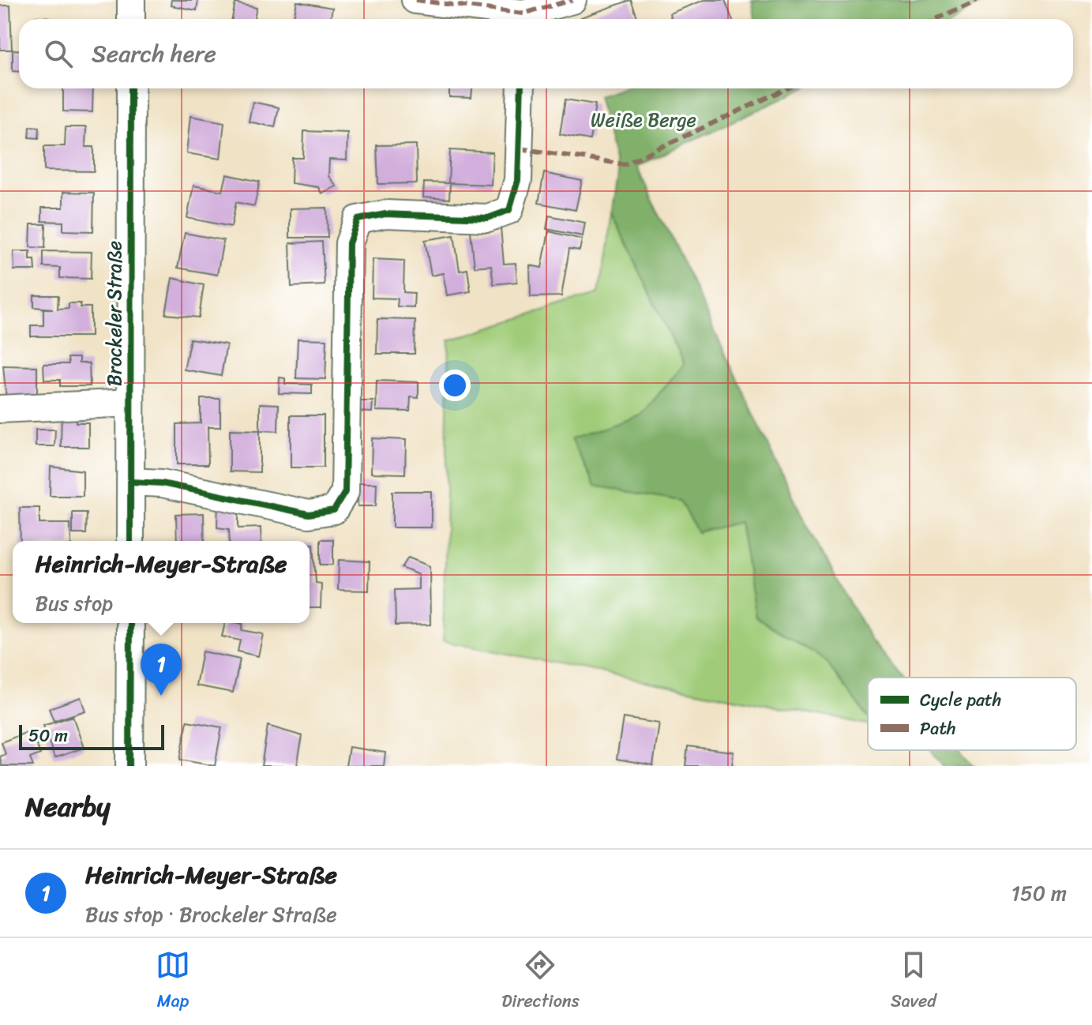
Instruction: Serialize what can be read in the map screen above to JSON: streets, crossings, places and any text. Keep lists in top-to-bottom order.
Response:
{
  "streets": {
    "street": ["Brockeler Straße"]
  },
  "parks": ["Weiße Berge"],
  "legend": ["Cycle path", "Path"],
  "scale_bar": "50 m",
  "page": {
    "search": "Search here",
    "popup": ["Heinrich-Meyer-Straße", "Bus stop"],
    "pins": "1",
    "scale": "50 m",
    "heading": "Nearby",
    "list": [
      {
        "mark": "1",
        "name": "Heinrich-Meyer-Straße",
        "note": "Bus stop · Brockeler Straße",
        "value": "150 m"
      }
    ],
    "nav": ["Map", "Directions", "Saved"]
  }
}
